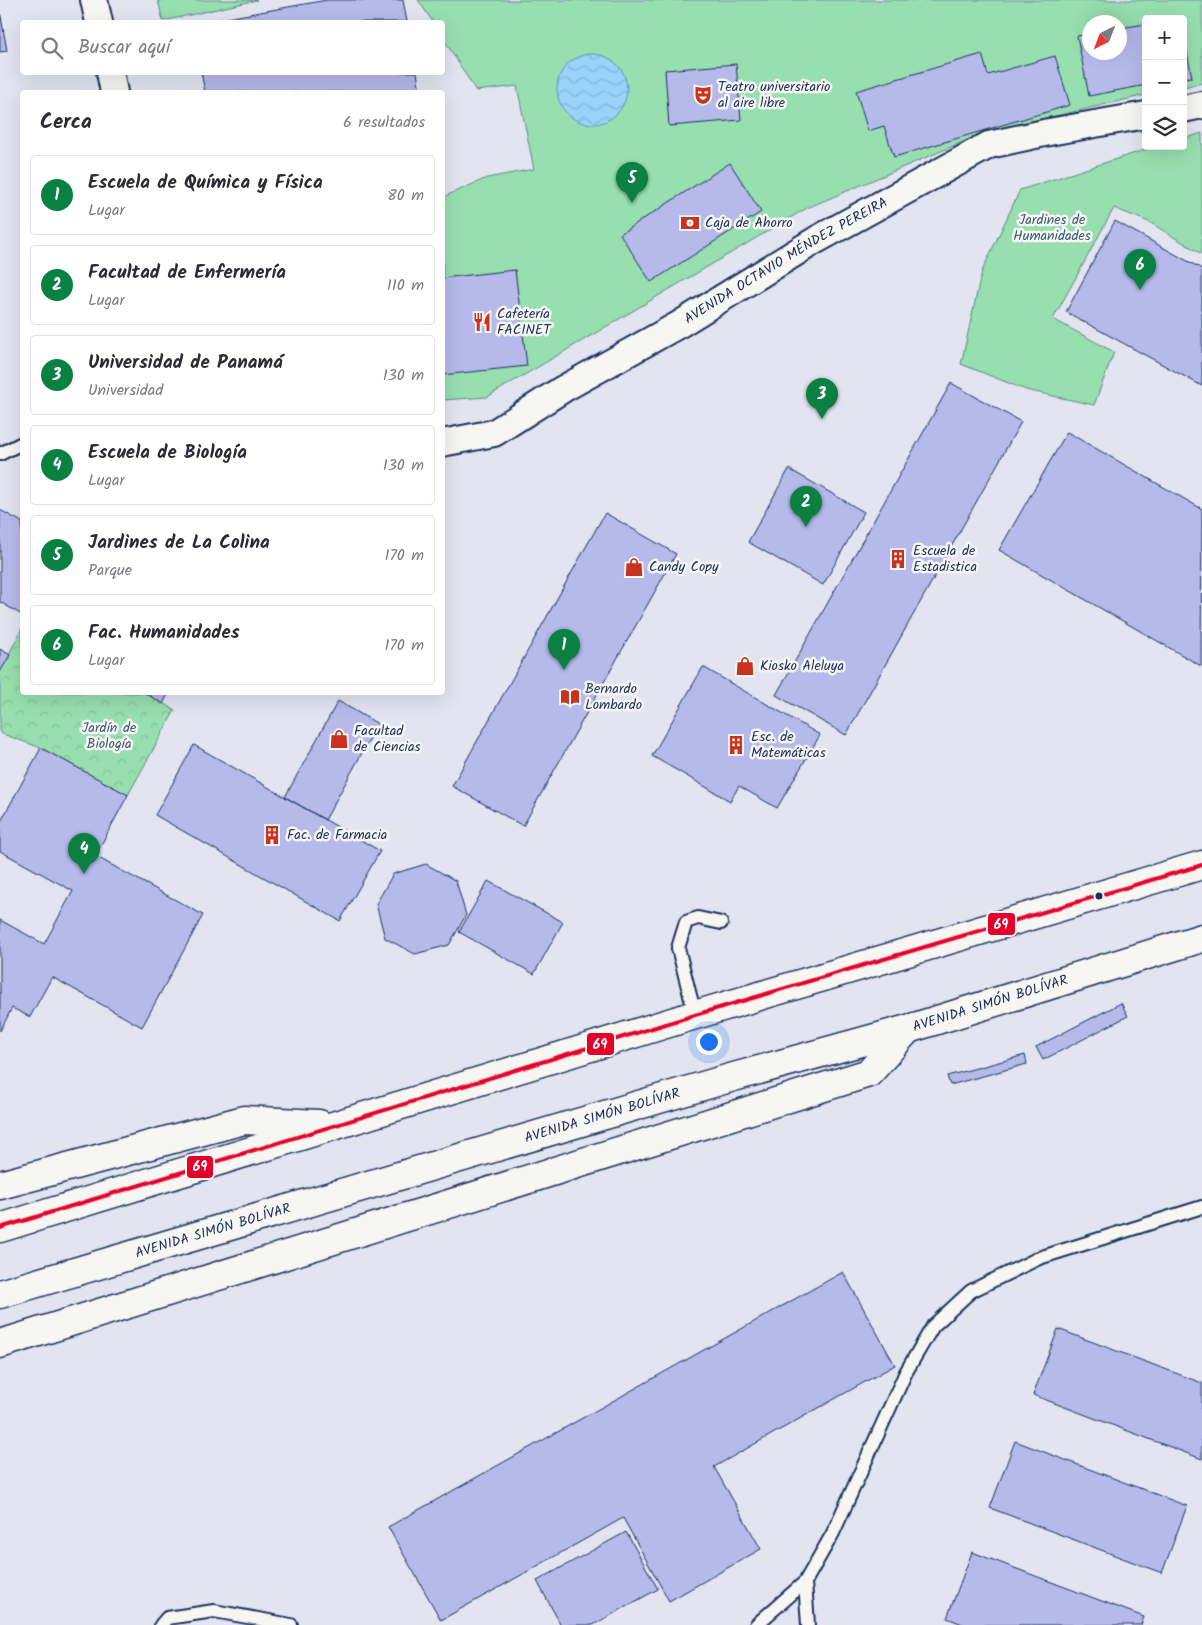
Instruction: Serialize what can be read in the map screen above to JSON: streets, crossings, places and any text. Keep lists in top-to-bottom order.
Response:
{
  "streets": {
    "main road": ["AVENIDA SIMÓN BOLÍVAR"],
    "street": ["AVENIDA OCTAVIO MÉNDEZ PEREIRA"]
  },
  "parks": ["Jardines de Humanidades", "Jardín de Biología"],
  "places": {
    "theatre": ["Teatro universitario al aire libre"],
    "bank": ["Caja de Ahorro"],
    "restaurant": ["Cafetería FACINET"],
    "building": ["Escuela de Estadistica", "Esc. de Matemáticas", "Fac. de Farmacia"],
    "shop": ["Candy Copy", "Kiosko Aleluya", "Facultad de Ciencias"],
    "library": ["Bernardo Lombardo"]
  },
  "lines": ["transit line 69"],
  "north": "bottom left",
  "page": {
    "map_buttons": ["+", "−"],
    "search": "Buscar aquí",
    "heading": ["Cerca", "6 resultados"],
    "list": [
      {
        "mark": "1",
        "name": "Escuela de Química y Física",
        "note": "Lugar",
        "value": "80 m"
      },
      {
        "mark": "2",
        "name": "Facultad de Enfermería",
        "note": "Lugar",
        "value": "110 m"
      },
      {
        "mark": "3",
        "name": "Universidad de Panamá",
        "note": "Universidad",
        "value": "130 m"
      },
      {
        "mark": "4",
        "name": "Escuela de Biología",
        "note": "Lugar",
        "value": "130 m"
      },
      {
        "mark": "5",
        "name": "Jardines de La Colina",
        "note": "Parque",
        "value": "170 m"
      },
      {
        "mark": "6",
        "name": "Fac. Humanidades",
        "note": "Lugar",
        "value": "170 m"
      }
    ],
    "pins": [
      "5",
      "6",
      "3",
      "2",
      "1",
      "4"
    ]
  }
}
